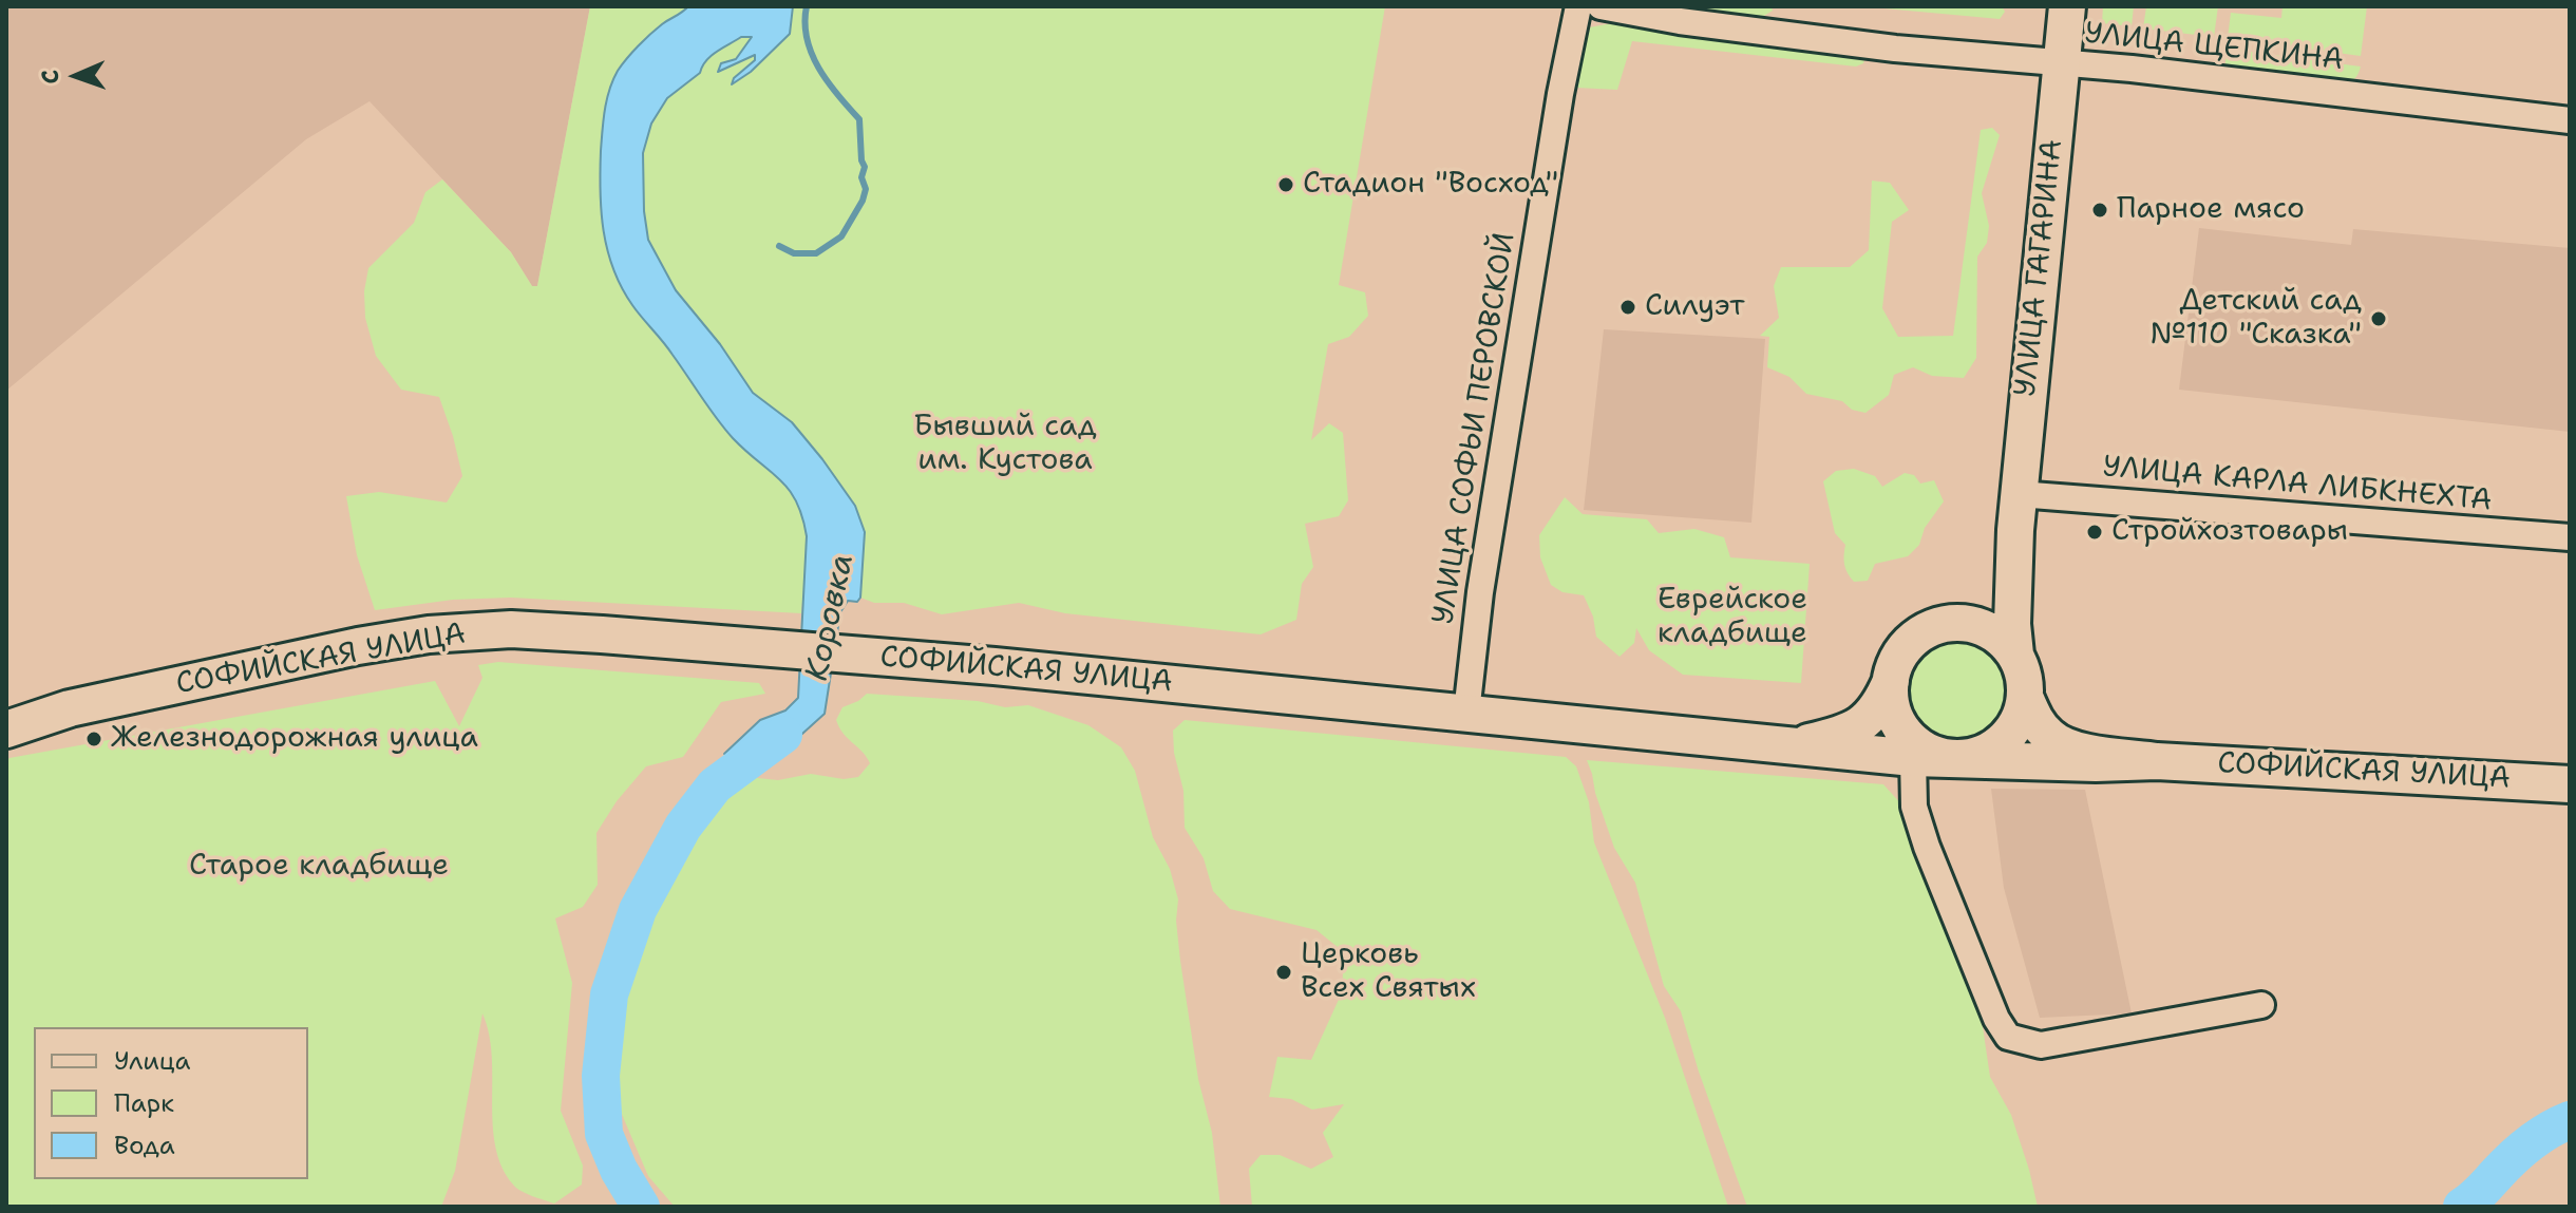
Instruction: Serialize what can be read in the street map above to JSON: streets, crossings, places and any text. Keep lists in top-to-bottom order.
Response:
{
  "streets": {
    "main road": ["УЛИЦА ГАГАРИНА", "СОФИЙСКАЯ УЛИЦА"],
    "street": ["УЛИЦА ЩЕПКИНА", "УЛИЦА СОФЬИ ПЕРОВСКОЙ", "УЛИЦА КАРЛА ЛИБКНЕХТА"]
  },
  "crossings": [
    ["УЛИЦА ЩЕПКИНА", "УЛИЦА ГАГАРИНА"],
    ["УЛИЦА ГАГАРИНА", "УЛИЦА КАРЛА ЛИБКНЕХТА"],
    ["УЛИЦА ГАГАРИНА", "СОФИЙСКАЯ УЛИЦА"],
    ["УЛИЦА СОФЬИ ПЕРОВСКОЙ", "СОФИЙСКАЯ УЛИЦА"]
  ],
  "water": ["Коровка"],
  "parks": ["Бывший сад им. Кустова", "Еврейское кладбище", "Старое кладбище"],
  "places": [
    "Стадион \"Восход\"",
    "Парное мясо",
    "Силуэт",
    "Детский сад №110 \"Сказка\"",
    "Стройхозтовары",
    "Железнодорожная улица",
    "Церковь Всех Святых"
  ],
  "legend": ["Улица", "Парк", "Вода"],
  "north": "left"
}
